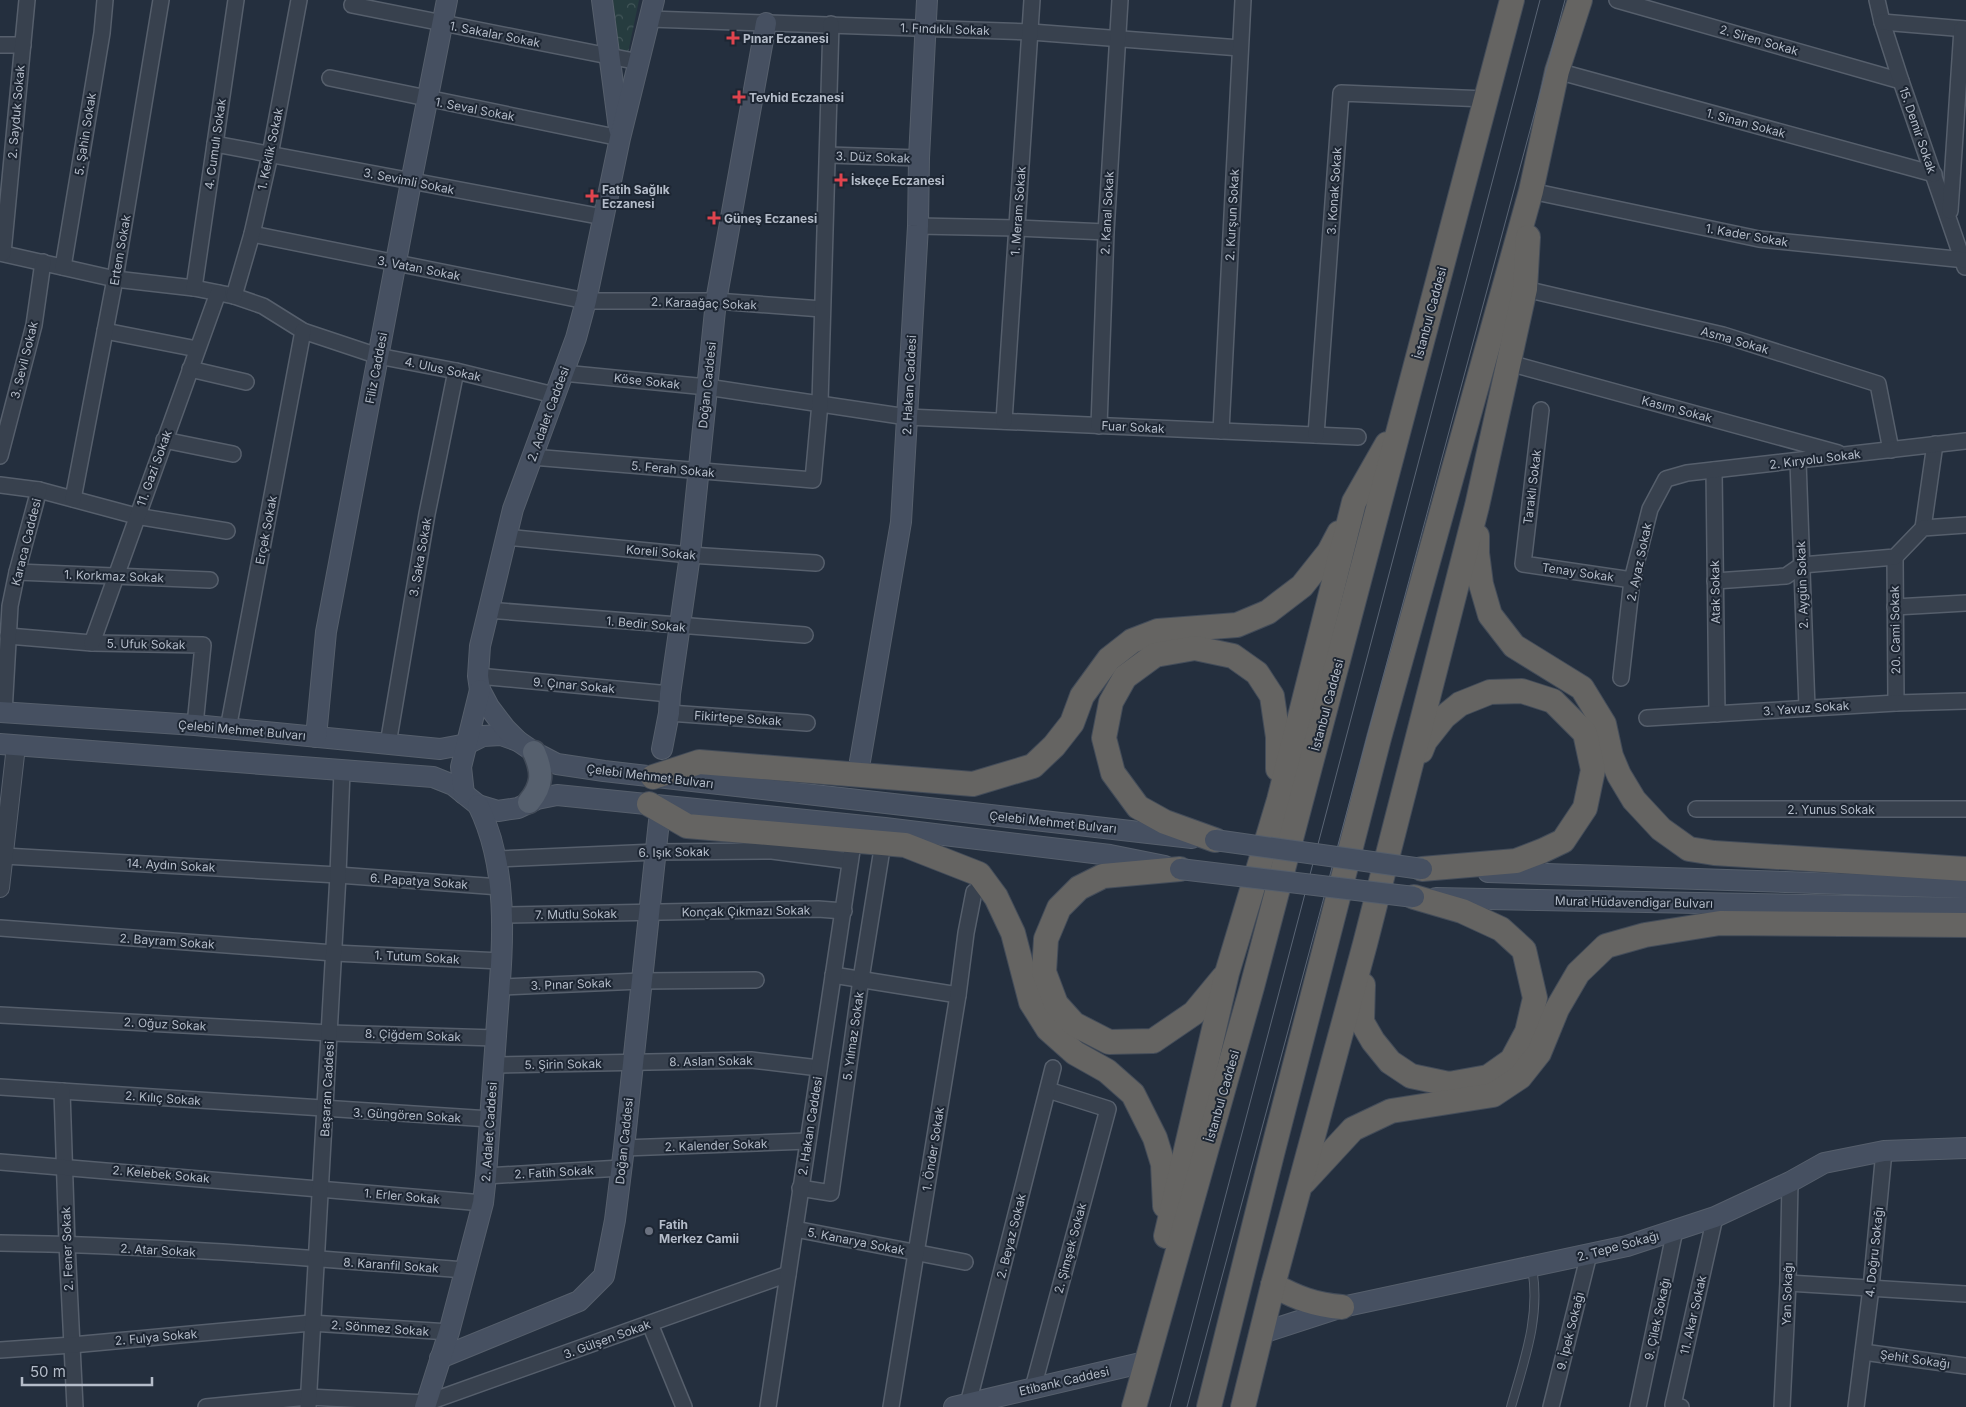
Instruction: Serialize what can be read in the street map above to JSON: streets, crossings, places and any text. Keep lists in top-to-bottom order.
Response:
{
  "streets": {
    "highway": ["İstanbul Caddesi"],
    "main road": [
      "Filiz Caddesi",
      "Doğan Caddesi",
      "2. Hakan Caddesi",
      "2. Adalet Caddesi",
      "Çelebi Mehmet Bulvarı",
      "Murat Hüdavendigar Bulvarı",
      "2. Tepe Sokağı",
      "Etibank Caddesi"
    ],
    "street": [
      "1. Fındıklı Sokak",
      "1. Sakalar Sokak",
      "2. Siren Sokak",
      "1. Seval Sokak",
      "2. Sayduk Sokak",
      "1. Sinan Sokak",
      "15. Demir Sokak",
      "5. Şahin Sokak",
      "4. Cumulı Sokak",
      "1. Keklik Sokak",
      "3. Düz Sokak",
      "3. Sevimli Sokak",
      "3. Konak Sokak",
      "1. Meram Sokak",
      "2. Kanal Sokak",
      "2. Kurşun Sokak",
      "1. Kader Sokak",
      "Ertem Sokak",
      "3. Vatan Sokak",
      "2. Karaağaç Sokak",
      "Asma Sokak",
      "3. Sevil Sokak",
      "4. Ulus Sokak",
      "Köse Sokak",
      "Kasım Sokak",
      "Fuar Sokak",
      "2. Kıryolu Sokak",
      "11. Gazi Sokak",
      "5. Ferah Sokak",
      "Taraklı Sokak",
      "Erçek Sokak",
      "Karaca Caddesi",
      "Koreli Sokak",
      "3. Saka Sokak",
      "2. Ayaz Sokak",
      "Tenay Sokak",
      "1. Korkmaz Sokak",
      "2. Aygün Sokak",
      "Atak Sokak",
      "1. Bedir Sokak",
      "20. Cami Sokak",
      "5. Ufuk Sokak",
      "9. Çınar Sokak",
      "3. Yavuz Sokak",
      "Fikirtepe Sokak",
      "2. Yunus Sokak",
      "6. Işık Sokak",
      "14. Aydın Sokak",
      "6. Papatya Sokak",
      "Konçak Çıkmazı Sokak",
      "7. Mutlu Sokak",
      "2. Bayram Sokak",
      "1. Tutum Sokak",
      "3. Pınar Sokak",
      "2. Oğuz Sokak",
      "8. Çiğdem Sokak",
      "5. Yılmaz Sokak",
      "8. Aslan Sokak",
      "5. Şirin Sokak",
      "Başaran Caddesi",
      "2. Kılıç Sokak",
      "3. Güngören Sokak",
      "2. Kalender Sokak",
      "1. Önder Sokak",
      "2. Fatih Sokak",
      "2. Kelebek Sokak",
      "1. Erler Sokak",
      "2. Beyaz Sokak",
      "5. Kanarya Sokak",
      "2. Şimşek Sokak",
      "2. Fener Sokak",
      "2. Atar Sokak",
      "4. Doğru Sokağı",
      "8. Karanfil Sokak",
      "Yan Sokağı",
      "11. Akar Sokak",
      "9. Çilek Sokağı",
      "2. Sönmez Sokak",
      "9. İpek Sokağı",
      "2. Fulya Sokak",
      "3. Gülşen Sokak",
      "Şehit Sokağı"
    ]
  },
  "crossings": [
    ["1. Fındıklı Sokak", "1. Meram Sokak"],
    ["1. Fındıklı Sokak", "2. Kanal Sokak"],
    ["1. Fındıklı Sokak", "2. Kurşun Sokak"],
    ["1. Fındıklı Sokak", "Doğan Caddesi"],
    ["1. Fındıklı Sokak", "2. Hakan Caddesi"],
    ["1. Fındıklı Sokak", "2. Adalet Caddesi"],
    ["1. Sakalar Sokak", "Filiz Caddesi"],
    ["1. Sakalar Sokak", "2. Adalet Caddesi"],
    ["2. Siren Sokak", "15. Demir Sokak"],
    ["1. Seval Sokak", "Filiz Caddesi"],
    ["1. Seval Sokak", "2. Adalet Caddesi"],
    ["2. Sayduk Sokak", "4. Ulus Sokak"],
    ["1. Sinan Sokak", "15. Demir Sokak"],
    ["15. Demir Sokak", "1. Kader Sokak"],
    ["5. Şahin Sokak", "4. Ulus Sokak"],
    ["4. Cumulı Sokak", "3. Sevimli Sokak"],
    ["4. Cumulı Sokak", "4. Ulus Sokak"],
    ["1. Keklik Sokak", "3. Sevimli Sokak"],
    ["1. Keklik Sokak", "3. Vatan Sokak"],
    ["1. Keklik Sokak", "4. Ulus Sokak"],
    ["3. Düz Sokak", "2. Hakan Caddesi"],
    ["3. Sevimli Sokak", "Filiz Caddesi"],
    ["3. Sevimli Sokak", "2. Adalet Caddesi"],
    ["3. Konak Sokak", "İstanbul Caddesi"],
    ["3. Konak Sokak", "Fuar Sokak"],
    ["1. Meram Sokak", "Fuar Sokak"],
    ["2. Kanal Sokak", "Fuar Sokak"],
    ["2. Kurşun Sokak", "Fuar Sokak"],
    ["Ertem Sokak", "4. Ulus Sokak"],
    ["3. Vatan Sokak", "2. Karaağaç Sokak"],
    ["3. Vatan Sokak", "Filiz Caddesi"],
    ["3. Vatan Sokak", "2. Adalet Caddesi"],
    ["2. Karaağaç Sokak", "Doğan Caddesi"],
    ["2. Karaağaç Sokak", "2. Adalet Caddesi"],
    ["İstanbul Caddesi", "Etibank Caddesi"],
    ["Asma Sokak", "2. Kıryolu Sokak"],
    ["3. Sevil Sokak", "4. Ulus Sokak"],
    ["Filiz Caddesi", "4. Ulus Sokak"],
    ["Filiz Caddesi", "Çelebi Mehmet Bulvarı"],
    ["4. Ulus Sokak", "2. Adalet Caddesi"],
    ["4. Ulus Sokak", "11. Gazi Sokak"],
    ["4. Ulus Sokak", "Erçek Sokak"],
    ["4. Ulus Sokak", "3. Saka Sokak"],
    ["Köse Sokak", "Doğan Caddesi"],
    ["Köse Sokak", "2. Hakan Caddesi"],
    ["Köse Sokak", "2. Adalet Caddesi"],
    ["Köse Sokak", "Fuar Sokak"],
    ["Köse Sokak", "5. Ferah Sokak"],
    ["Doğan Caddesi", "2. Adalet Caddesi"],
    ["Doğan Caddesi", "5. Ferah Sokak"],
    ["Doğan Caddesi", "Koreli Sokak"],
    ["Doğan Caddesi", "1. Bedir Sokak"],
    ["Doğan Caddesi", "9. Çınar Sokak"],
    ["Doğan Caddesi", "Fikirtepe Sokak"],
    ["Doğan Caddesi", "Çelebi Mehmet Bulvarı"],
    ["Doğan Caddesi", "6. Işık Sokak"],
    ["Doğan Caddesi", "Konçak Çıkmazı Sokak"],
    ["Doğan Caddesi", "7. Mutlu Sokak"],
    ["Doğan Caddesi", "3. Pınar Sokak"],
    ["Doğan Caddesi", "8. Aslan Sokak"],
    ["Doğan Caddesi", "5. Şirin Sokak"],
    ["Doğan Caddesi", "2. Kalender Sokak"],
    ["Doğan Caddesi", "2. Fatih Sokak"],
    ["2. Hakan Caddesi", "Fuar Sokak"],
    ["2. Hakan Caddesi", "6. Işık Sokak"],
    ["2. Hakan Caddesi", "Konçak Çıkmazı Sokak"],
    ["2. Hakan Caddesi", "5. Yılmaz Sokak"],
    ["2. Hakan Caddesi", "8. Aslan Sokak"],
    ["2. Hakan Caddesi", "2. Kalender Sokak"],
    ["2. Hakan Caddesi", "5. Kanarya Sokak"],
    ["2. Hakan Caddesi", "3. Gülşen Sokak"],
    ["Kasım Sokak", "2. Kıryolu Sokak"],
    ["2. Adalet Caddesi", "5. Ferah Sokak"],
    ["2. Adalet Caddesi", "Koreli Sokak"],
    ["2. Adalet Caddesi", "1. Bedir Sokak"],
    ["2. Adalet Caddesi", "9. Çınar Sokak"],
    ["2. Adalet Caddesi", "Çelebi Mehmet Bulvarı"],
    ["2. Adalet Caddesi", "6. Işık Sokak"],
    ["2. Adalet Caddesi", "6. Papatya Sokak"],
    ["2. Adalet Caddesi", "7. Mutlu Sokak"],
    ["2. Adalet Caddesi", "1. Tutum Sokak"],
    ["2. Adalet Caddesi", "3. Pınar Sokak"],
    ["2. Adalet Caddesi", "8. Çiğdem Sokak"],
    ["2. Adalet Caddesi", "5. Şirin Sokak"],
    ["2. Adalet Caddesi", "3. Güngören Sokak"],
    ["2. Adalet Caddesi", "2. Fatih Sokak"],
    ["2. Adalet Caddesi", "1. Erler Sokak"],
    ["2. Adalet Caddesi", "8. Karanfil Sokak"],
    ["2. Adalet Caddesi", "2. Sönmez Sokak"],
    ["2. Adalet Caddesi", "3. Gülşen Sokak"],
    ["2. Kıryolu Sokak", "2. Ayaz Sokak"],
    ["2. Kıryolu Sokak", "2. Aygün Sokak"],
    ["2. Kıryolu Sokak", "Atak Sokak"],
    ["11. Gazi Sokak", "1. Korkmaz Sokak"],
    ["11. Gazi Sokak", "5. Ufuk Sokak"],
    ["Taraklı Sokak", "Tenay Sokak"],
    ["Erçek Sokak", "Çelebi Mehmet Bulvarı"],
    ["Karaca Caddesi", "1. Korkmaz Sokak"],
    ["Karaca Caddesi", "5. Ufuk Sokak"],
    ["Karaca Caddesi", "Çelebi Mehmet Bulvarı"],
    ["3. Saka Sokak", "Çelebi Mehmet Bulvarı"],
    ["2. Ayaz Sokak", "Tenay Sokak"],
    ["2. Aygün Sokak", "3. Yavuz Sokak"],
    ["Atak Sokak", "3. Yavuz Sokak"],
    ["20. Cami Sokak", "3. Yavuz Sokak"],
    ["5. Ufuk Sokak", "Çelebi Mehmet Bulvarı"],
    ["9. Çınar Sokak", "Fikirtepe Sokak"],
    ["Çelebi Mehmet Bulvarı", "Murat Hüdavendigar Bulvarı"],
    ["Çelebi Mehmet Bulvarı", "Başaran Caddesi"],
    ["14. Aydın Sokak", "6. Papatya Sokak"],
    ["14. Aydın Sokak", "Başaran Caddesi"],
    ["6. Papatya Sokak", "Başaran Caddesi"],
    ["Konçak Çıkmazı Sokak", "7. Mutlu Sokak"],
    ["2. Bayram Sokak", "1. Tutum Sokak"],
    ["2. Bayram Sokak", "Başaran Caddesi"],
    ["1. Tutum Sokak", "Başaran Caddesi"],
    ["2. Oğuz Sokak", "8. Çiğdem Sokak"],
    ["2. Oğuz Sokak", "Başaran Caddesi"],
    ["8. Çiğdem Sokak", "Başaran Caddesi"],
    ["8. Aslan Sokak", "5. Şirin Sokak"],
    ["Başaran Caddesi", "2. Kılıç Sokak"],
    ["Başaran Caddesi", "3. Güngören Sokak"],
    ["Başaran Caddesi", "2. Kelebek Sokak"],
    ["Başaran Caddesi", "1. Erler Sokak"],
    ["Başaran Caddesi", "2. Atar Sokak"],
    ["Başaran Caddesi", "8. Karanfil Sokak"],
    ["Başaran Caddesi", "2. Sönmez Sokak"],
    ["Başaran Caddesi", "2. Fulya Sokak"],
    ["2. Kılıç Sokak", "3. Güngören Sokak"],
    ["2. Kılıç Sokak", "2. Fener Sokak"],
    ["2. Kalender Sokak", "2. Fatih Sokak"],
    ["1. Önder Sokak", "5. Kanarya Sokak"],
    ["2. Kelebek Sokak", "1. Erler Sokak"],
    ["2. Kelebek Sokak", "2. Fener Sokak"],
    ["2. Beyaz Sokak", "2. Şimşek Sokak"],
    ["2. Beyaz Sokak", "Etibank Caddesi"],
    ["2. Tepe Sokağı", "4. Doğru Sokağı"],
    ["2. Tepe Sokağı", "Yan Sokağı"],
    ["2. Tepe Sokağı", "11. Akar Sokak"],
    ["2. Tepe Sokağı", "9. Çilek Sokağı"],
    ["2. Tepe Sokağı", "9. İpek Sokağı"],
    ["2. Şimşek Sokak", "Etibank Caddesi"],
    ["2. Fener Sokak", "2. Atar Sokak"],
    ["2. Fener Sokak", "2. Fulya Sokak"],
    ["2. Atar Sokak", "8. Karanfil Sokak"],
    ["4. Doğru Sokağı", "Şehit Sokağı"],
    ["2. Sönmez Sokak", "2. Fulya Sokak"]
  ],
  "places": {
    "health": [
      "Pınar Eczanesi",
      "Tevhid Eczanesi",
      "İskeçe Eczanesi",
      "Fatih Sağlık Eczanesi",
      "Güneş Eczanesi"
    ],
    "other": ["Fatih Merkez Camii"]
  },
  "scale_bar": "50 m"
}
